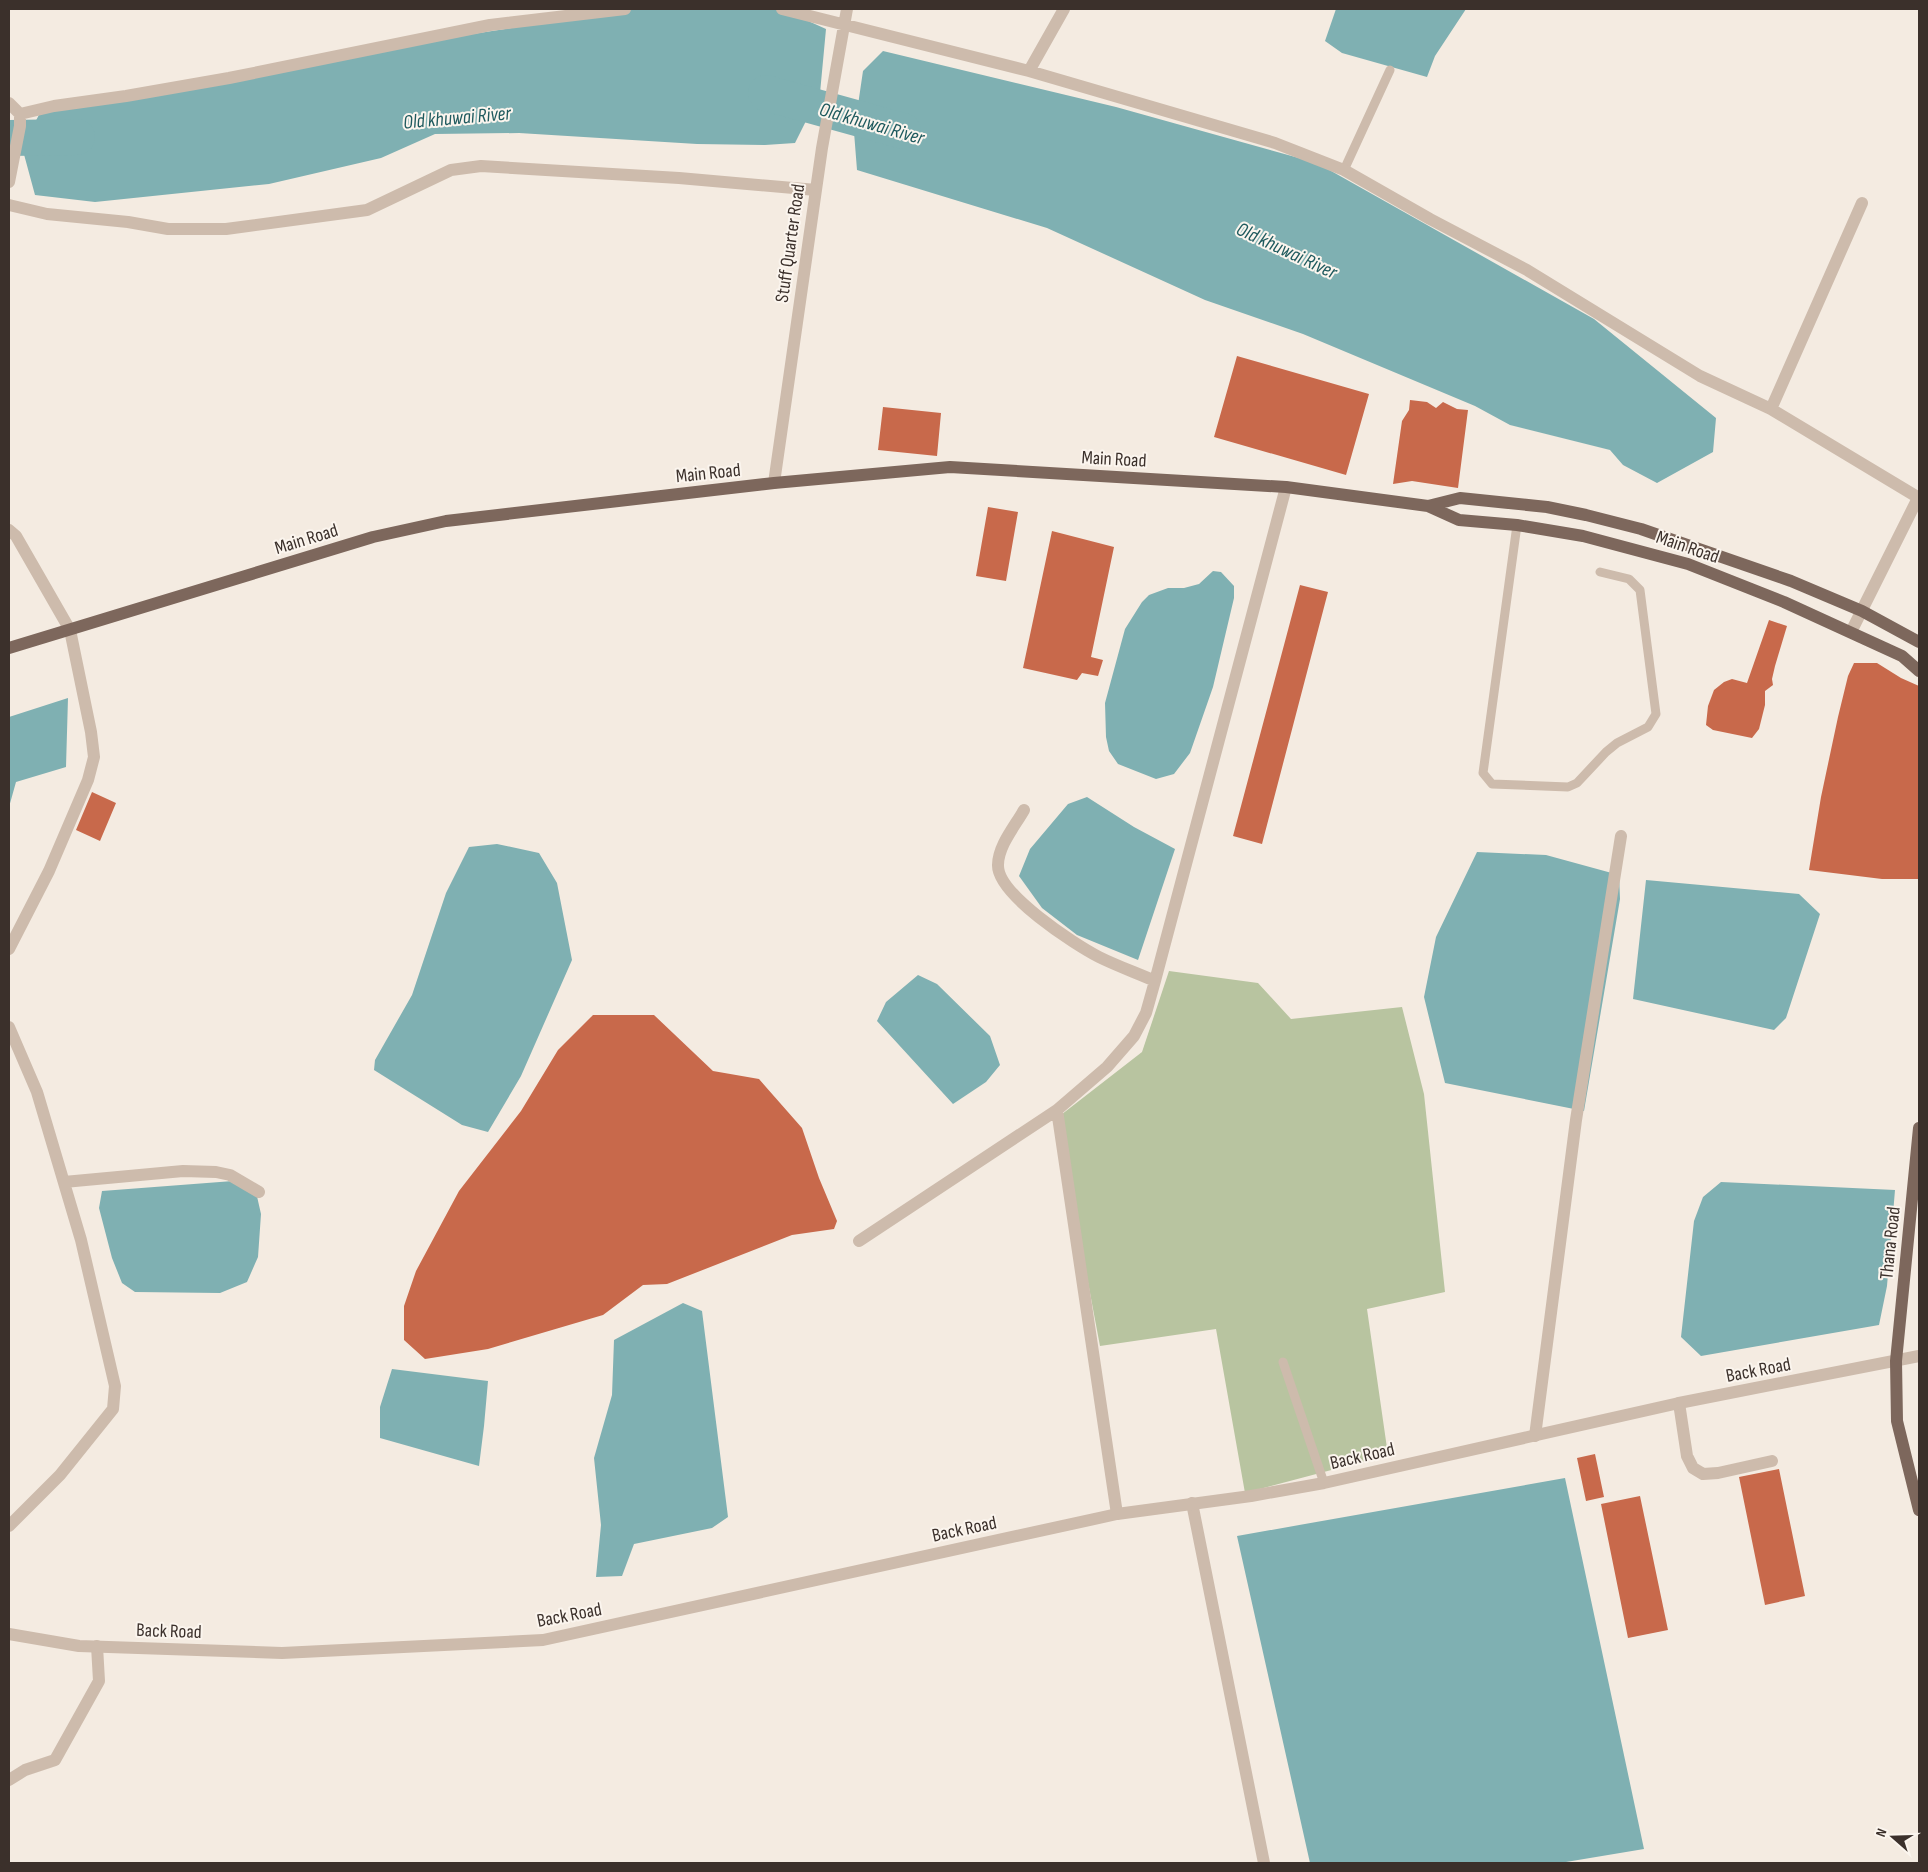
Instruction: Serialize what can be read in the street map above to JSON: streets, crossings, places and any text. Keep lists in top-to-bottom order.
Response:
{
  "streets": {
    "main road": ["Main Road", "Thana Road"],
    "street": ["Stuff Quarter Road", "Back Road"]
  },
  "crossings": [
    ["Stuff Quarter Road", "Main Road"],
    ["Thana Road", "Back Road"]
  ],
  "water": ["Old khuwai River"],
  "north": "left"
}
